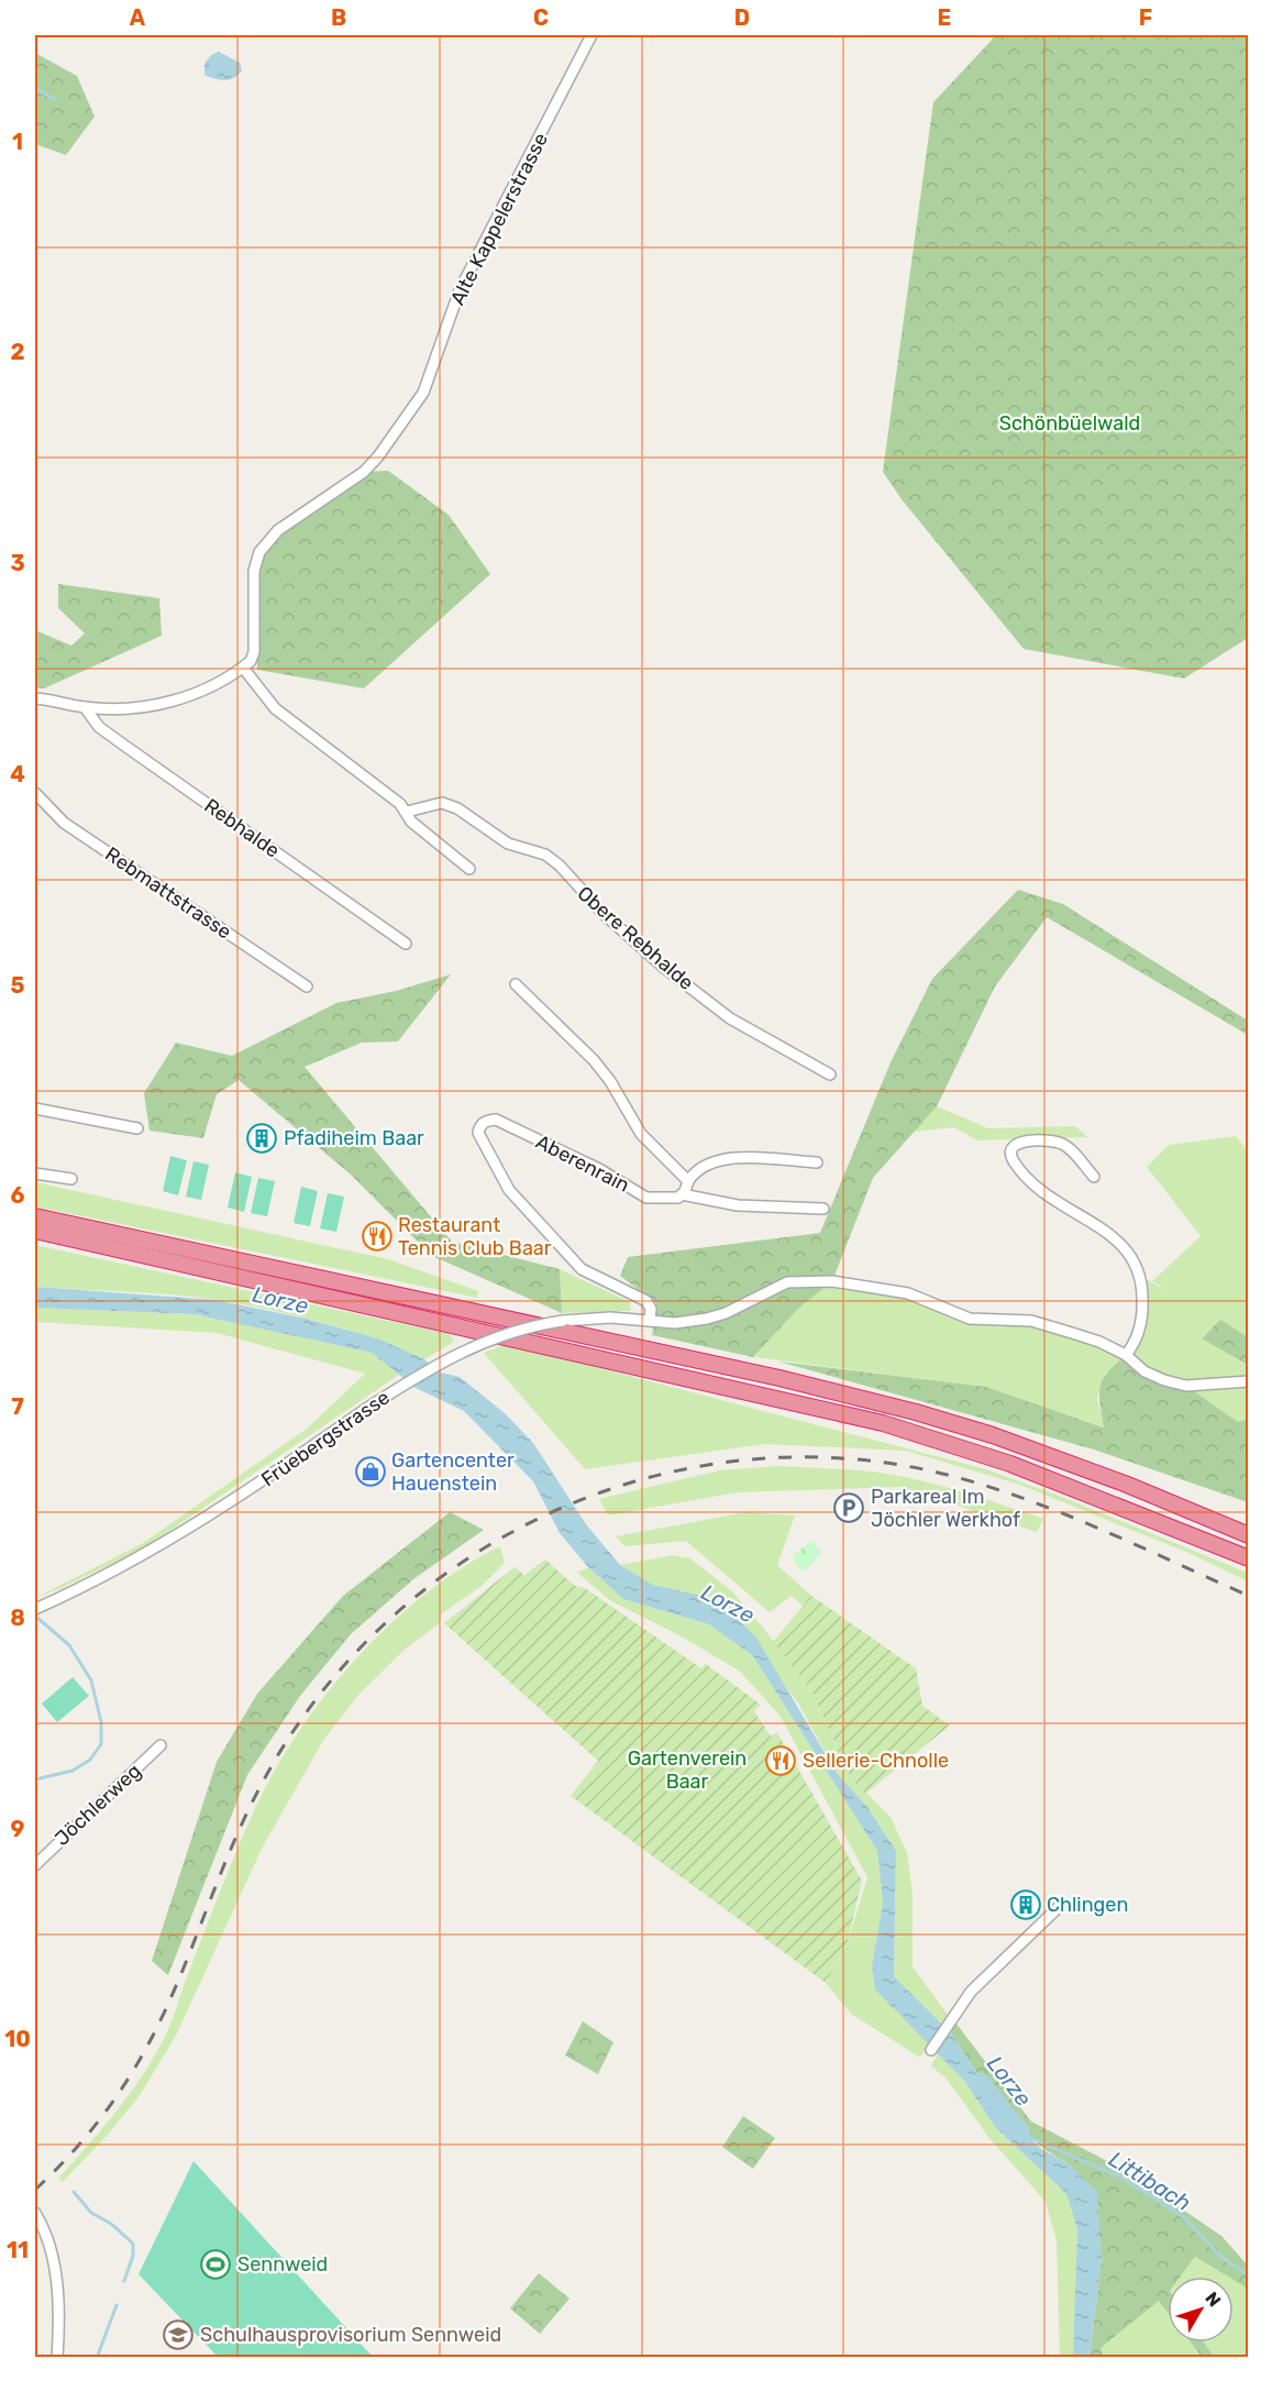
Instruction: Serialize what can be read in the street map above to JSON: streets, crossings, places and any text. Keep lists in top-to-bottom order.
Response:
{
  "streets": {
    "street": [
      "Alte Kappelerstrasse",
      "Rebhalde",
      "Rebmattstrasse",
      "Obere Rebhalde",
      "Aberenrain",
      "Früebergstrasse",
      "Jöchlerweg"
    ]
  },
  "crossings": [
    ["Aberenrain", "Früebergstrasse"]
  ],
  "water": ["Lorze", "Littibach"],
  "parks": ["Schönbüelwald", "Gartenverein Baar"],
  "places": {
    "building": ["Pfadiheim Baar", "Chlingen"],
    "restaurant": ["Restaurant Tennis Club Baar", "Sellerie-Chnolle"],
    "shop": ["Gartencenter Hauenstein"],
    "parking": ["Parkareal Im Jöchler Werkhof"],
    "sports": ["Sennweid"],
    "school or university": ["Schulhausprovisorium Sennweid"]
  },
  "north": "top right",
  "grid": {
    "columns": [
      "A",
      "B",
      "C",
      "D",
      "E",
      "F"
    ],
    "rows": [
      "1",
      "2",
      "3",
      "4",
      "5",
      "6",
      "7",
      "8",
      "9",
      "10",
      "11"
    ]
  }
}
